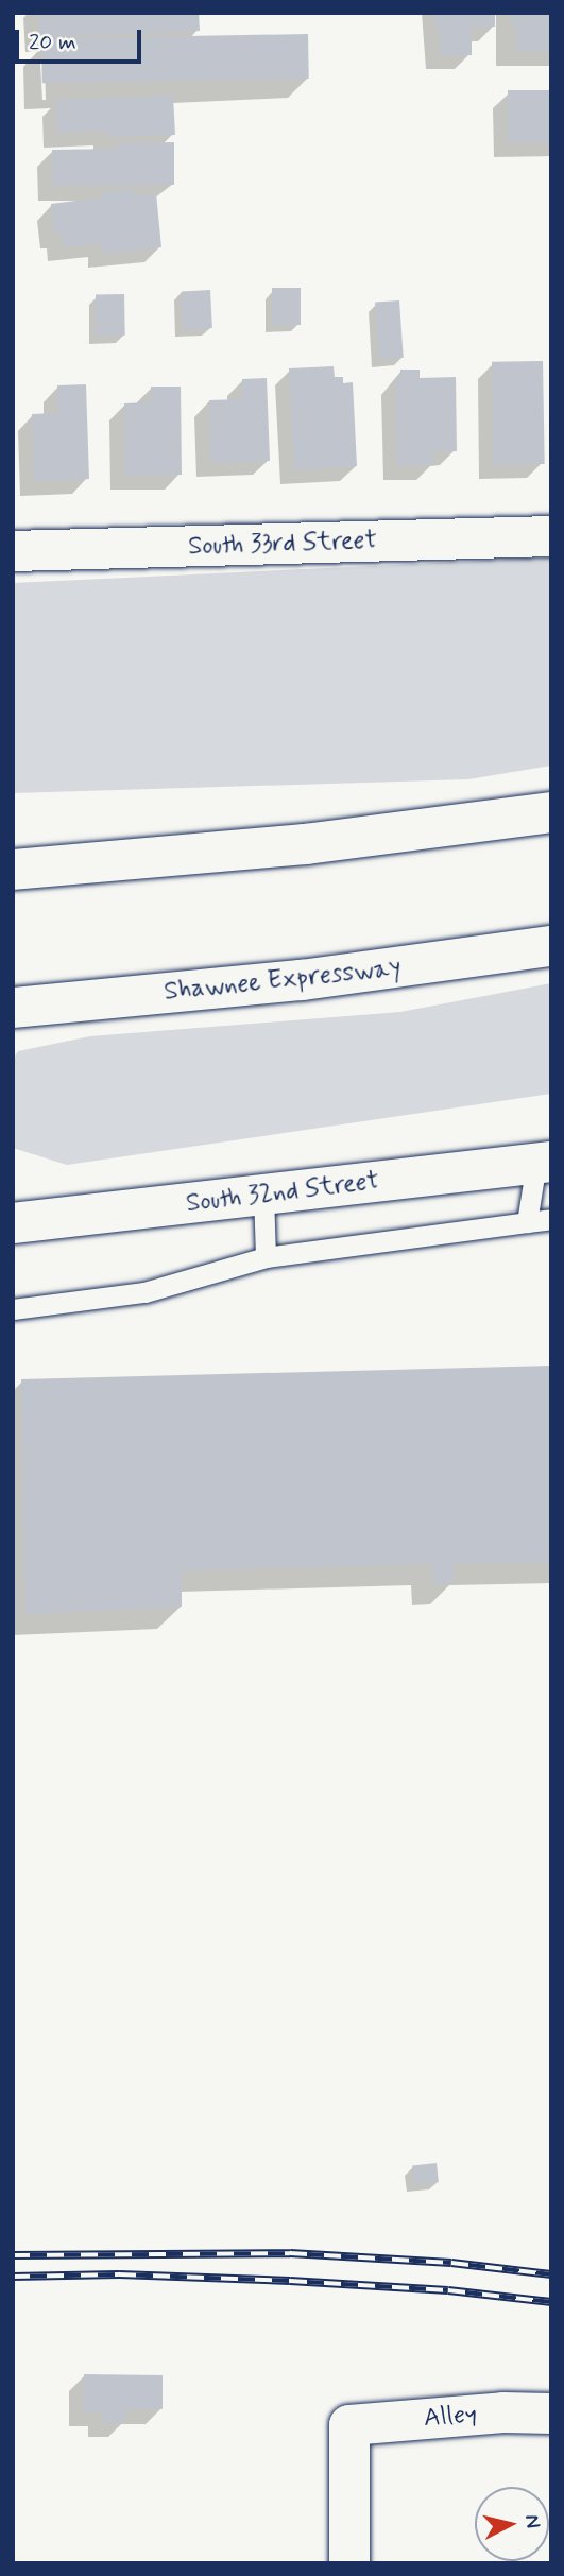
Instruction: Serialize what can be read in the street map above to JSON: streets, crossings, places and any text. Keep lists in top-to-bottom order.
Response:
{
  "streets": {
    "main road": [
      "South 33rd Street",
      "Shawnee Expressway",
      "South 32nd Street",
      "Alley"
    ]
  },
  "scale_bar": "20 m",
  "north": "right"
}
